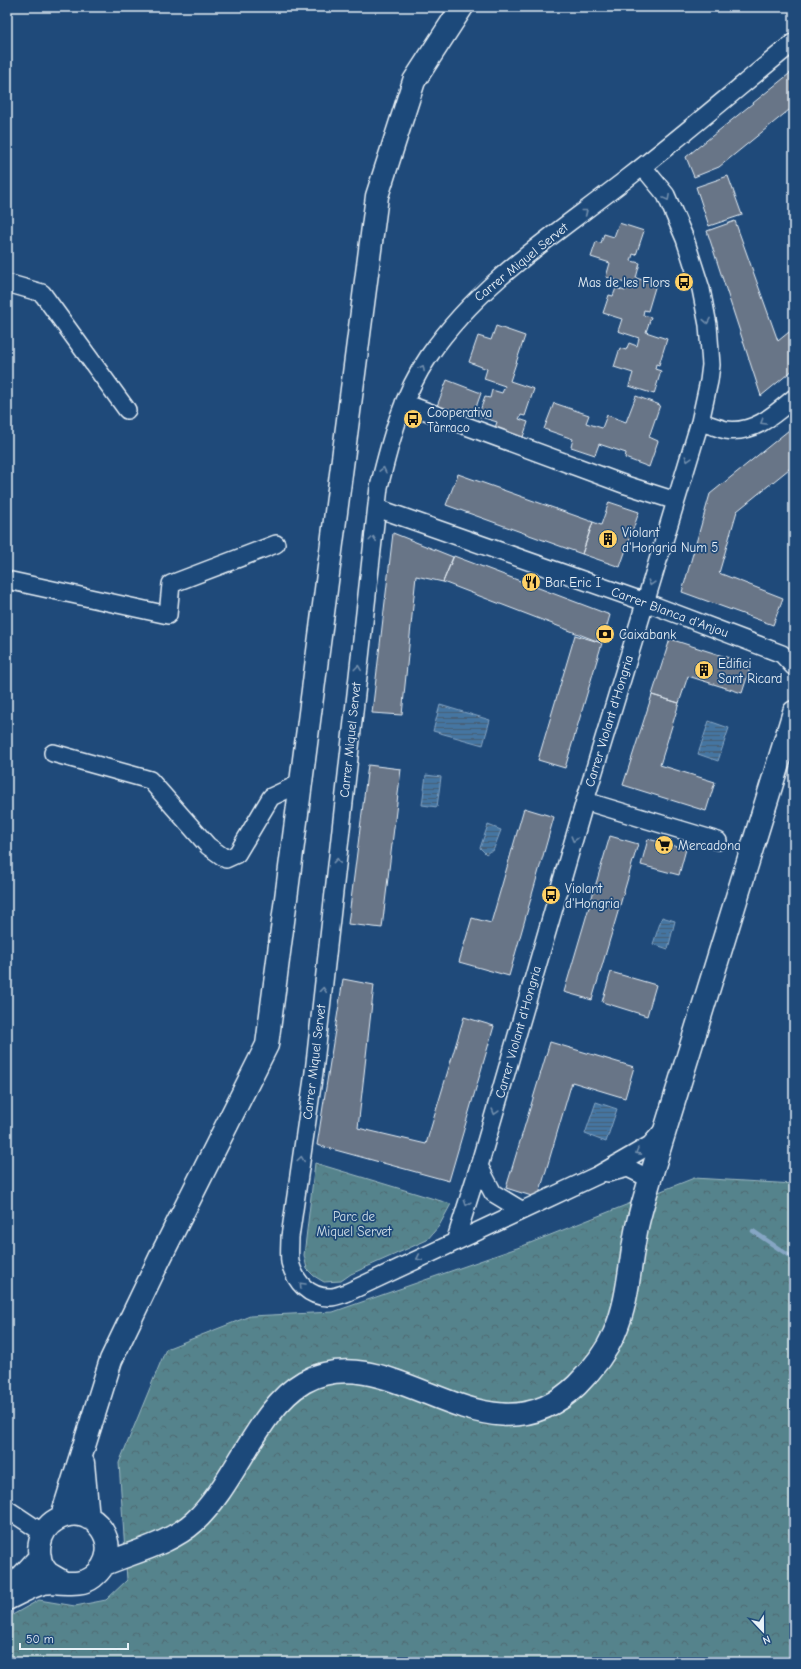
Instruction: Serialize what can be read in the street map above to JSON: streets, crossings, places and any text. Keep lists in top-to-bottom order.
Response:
{
  "streets": {
    "street": ["Carrer Miquel Servet", "Carrer Blanca d'Anjou", "Carrer Violant d'Hongria"]
  },
  "crossings": [
    ["Carrer Miquel Servet", "Carrer Blanca d'Anjou"],
    ["Carrer Miquel Servet", "Carrer Violant d'Hongria"],
    ["Carrer Blanca d'Anjou", "Carrer Violant d'Hongria"]
  ],
  "one_way": ["Carrer Violant d'Hongria"],
  "parks": ["Parc de Miquel Servet"],
  "places": {
    "bus stop": ["Mas de les Flors", "Cooperativa Tàrraco", "Violant d'Hongria"],
    "building": ["Violant d'Hongria Num 5", "Edifici Sant Ricard"],
    "restaurant": ["Bar Eric I"],
    "bank": ["Caixabank"],
    "supermarket": ["Mercadona"]
  },
  "scale_bar": "50 m",
  "north": "bottom"
}
